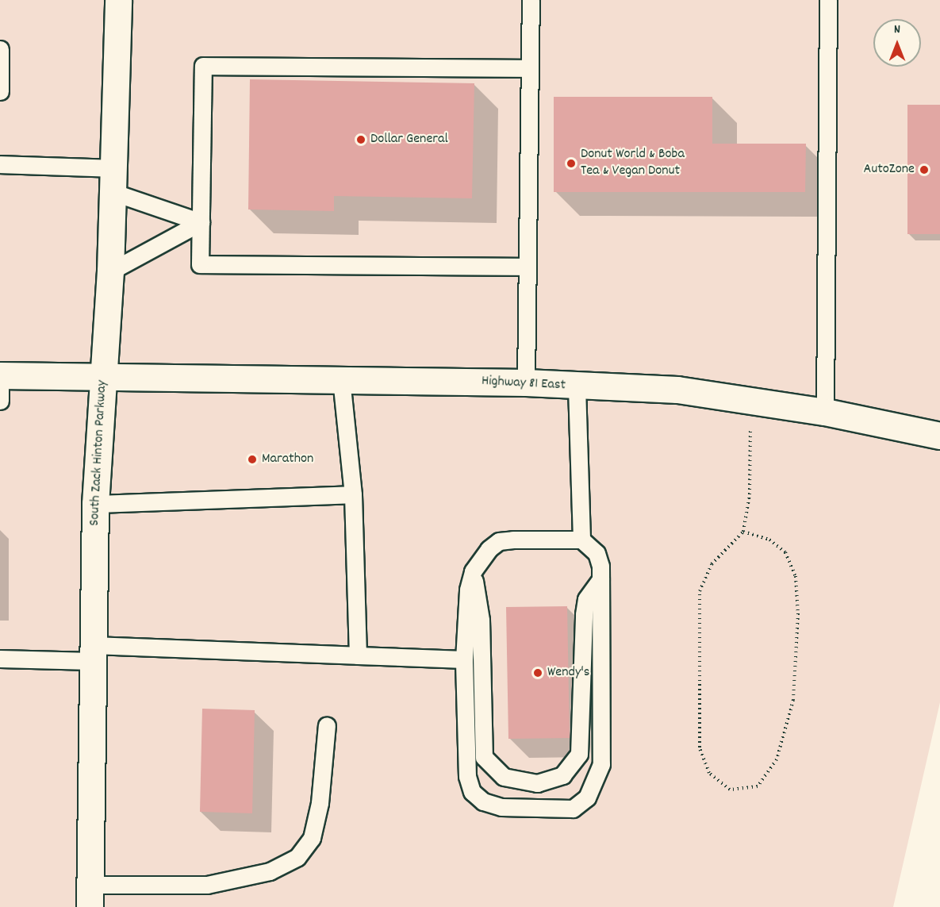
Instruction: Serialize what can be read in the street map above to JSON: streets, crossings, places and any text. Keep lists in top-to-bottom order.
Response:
{
  "streets": {
    "main road": ["Highway 81 East", "South Zack Hinton Parkway"]
  },
  "crossings": [
    ["Highway 81 East", "South Zack Hinton Parkway"]
  ],
  "places": [
    "Dollar General",
    "Donut World & Boba Tea & Vegan Donut",
    "AutoZone",
    "Marathon",
    "Wendy's"
  ],
  "north": "top"
}
